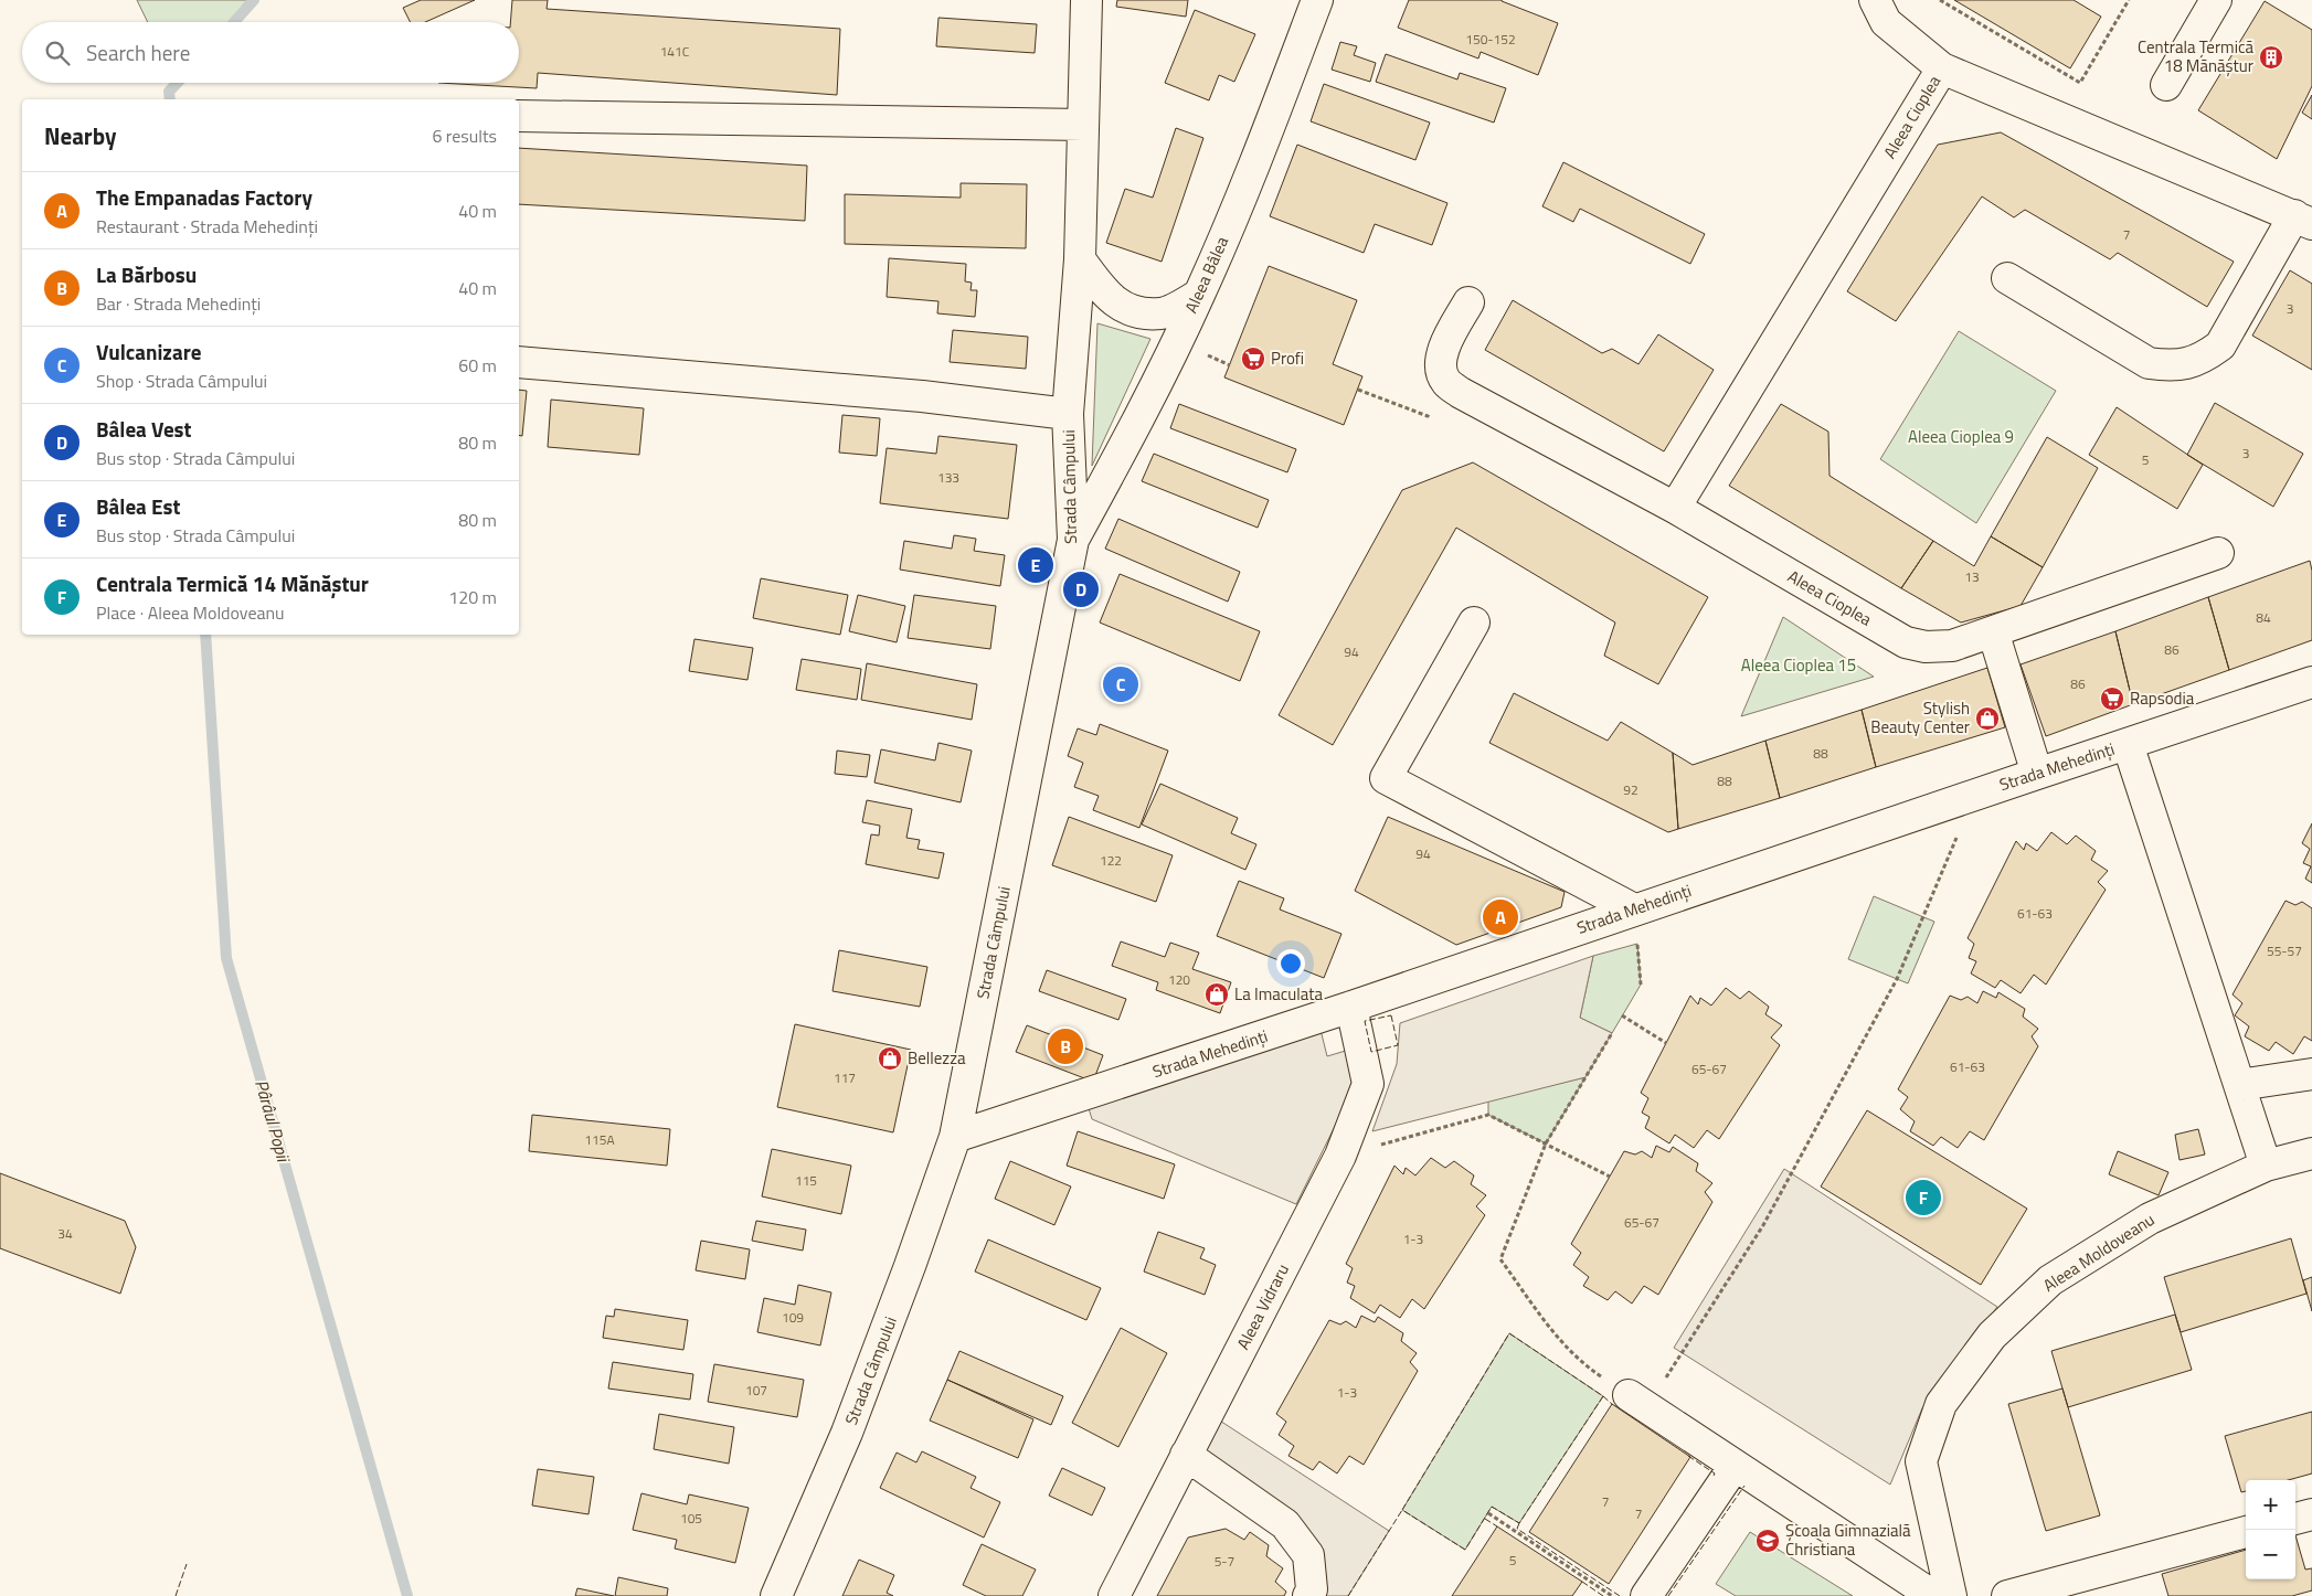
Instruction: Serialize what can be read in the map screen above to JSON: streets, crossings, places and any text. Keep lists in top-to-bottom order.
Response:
{
  "streets": {
    "street": [
      "Aleea Cioplea",
      "Aleea Bâlea",
      "Strada Câmpului",
      "Strada Mehedinți",
      "Aleea Moldoveanu",
      "Aleea Vidraru"
    ]
  },
  "crossings": [
    ["Aleea Bâlea", "Strada Câmpului"],
    ["Strada Câmpului", "Strada Mehedinți"],
    ["Strada Mehedinți", "Aleea Vidraru"]
  ],
  "water": ["Pârâul Popii"],
  "parks": ["Aleea Cioplea 9", "Aleea Cioplea 15"],
  "places": {
    "building": ["Centrala Termică 18 Mănăștur"],
    "supermarket": ["Profi", "Rapsodia"],
    "shop": ["Stylish Beauty Center", "La Imaculata", "Bellezza"],
    "school or university": ["Școala Gimnazială Christiana"]
  },
  "house_numbers": [
    "150-152",
    "141C",
    "7",
    "3",
    "3",
    "5",
    "133",
    "13",
    "84",
    "86",
    "94",
    "86",
    "88",
    "88",
    "92",
    "94",
    "122",
    "61-63",
    "55-57",
    "120",
    "61-63",
    "65-67",
    "117",
    "115A",
    "115",
    "65-67",
    "34",
    "1-3",
    "109",
    "107",
    "1-3",
    "7",
    "7",
    "105",
    "5",
    "5-7"
  ],
  "page": {
    "search": "Search here",
    "heading": ["Nearby", "6 results"],
    "list": [
      {
        "mark": "A",
        "name": "The Empanadas Factory",
        "note": "Restaurant · Strada Mehedinți",
        "value": "40 m"
      },
      {
        "mark": "B",
        "name": "La Bărbosu",
        "note": "Bar · Strada Mehedinți",
        "value": "40 m"
      },
      {
        "mark": "C",
        "name": "Vulcanizare",
        "note": "Shop · Strada Câmpului",
        "value": "60 m"
      },
      {
        "mark": "D",
        "name": "Bâlea Vest",
        "note": "Bus stop · Strada Câmpului",
        "value": "80 m"
      },
      {
        "mark": "E",
        "name": "Bâlea Est",
        "note": "Bus stop · Strada Câmpului",
        "value": "80 m"
      },
      {
        "mark": "F",
        "name": "Centrala Termică 14 Mănăștur",
        "note": "Place · Aleea Moldoveanu",
        "value": "120 m"
      }
    ],
    "pins": [
      "E",
      "D",
      "C",
      "A",
      "B",
      "F"
    ],
    "map_buttons": ["+", "−"]
  }
}
